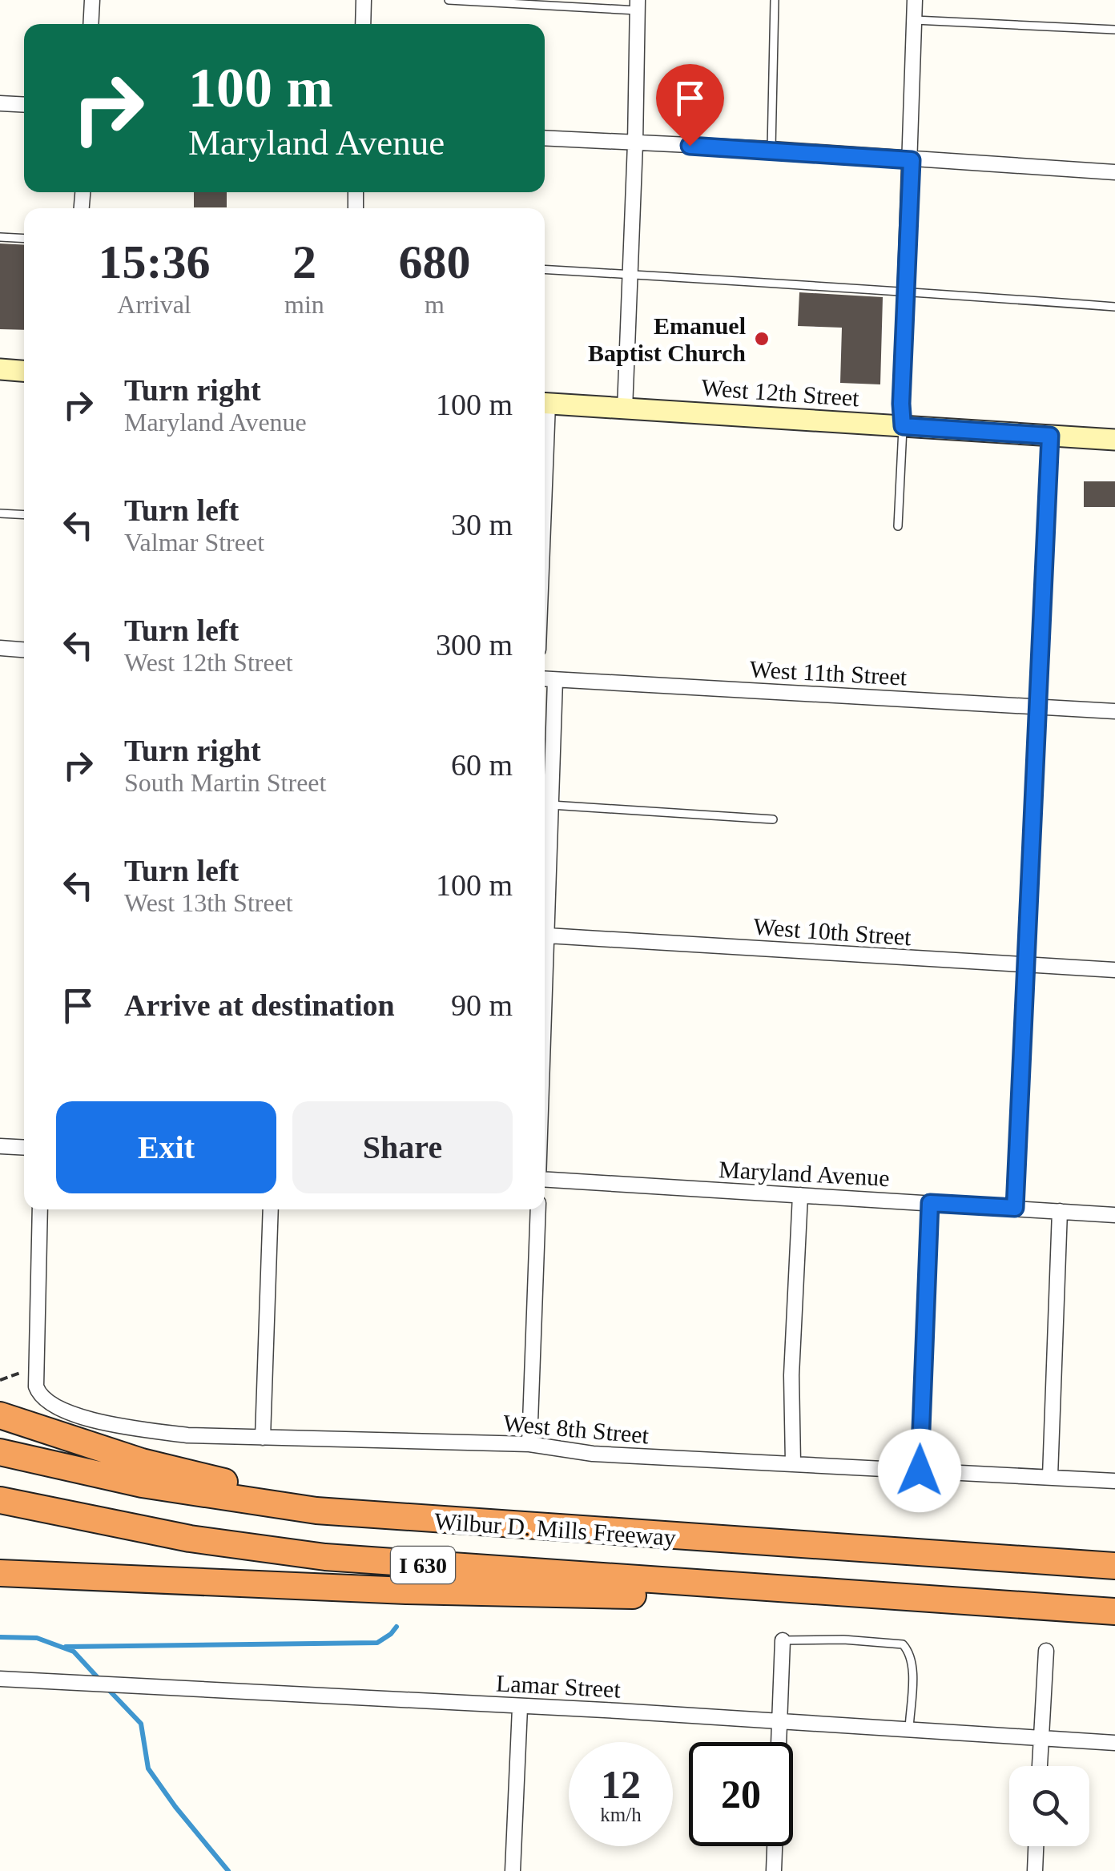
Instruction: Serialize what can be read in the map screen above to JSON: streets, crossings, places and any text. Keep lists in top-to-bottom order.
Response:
{
  "streets": {
    "highway": ["Wilbur D. Mills Freeway", "I 630"],
    "main road": ["West 12th Street"],
    "street": [
      "West 11th Street",
      "West 10th Street",
      "Maryland Avenue",
      "West 8th Street",
      "Lamar Street"
    ]
  },
  "places": ["Emanuel Baptist Church"],
  "page": {
    "turn": ["100 m", "Maryland Avenue"],
    "eta": [
      "15:36",
      "Arrival",
      "2",
      "min",
      "680",
      "m"
    ],
    "list": [
      {
        "name": "Turn right",
        "note": "Maryland Avenue",
        "value": "100 m"
      },
      {
        "name": "Turn left",
        "note": "Valmar Street",
        "value": "30 m"
      },
      {
        "name": "Turn left",
        "note": "West 12th Street",
        "value": "300 m"
      },
      {
        "name": "Turn right",
        "note": "South Martin Street",
        "value": "60 m"
      },
      {
        "name": "Turn left",
        "note": "West 13th Street",
        "value": "100 m"
      },
      {
        "name": "Arrive at destination",
        "value": "90 m"
      }
    ],
    "buttons": ["Exit", "Share"],
    "speed": "12 km/h",
    "limit": "20"
  }
}
